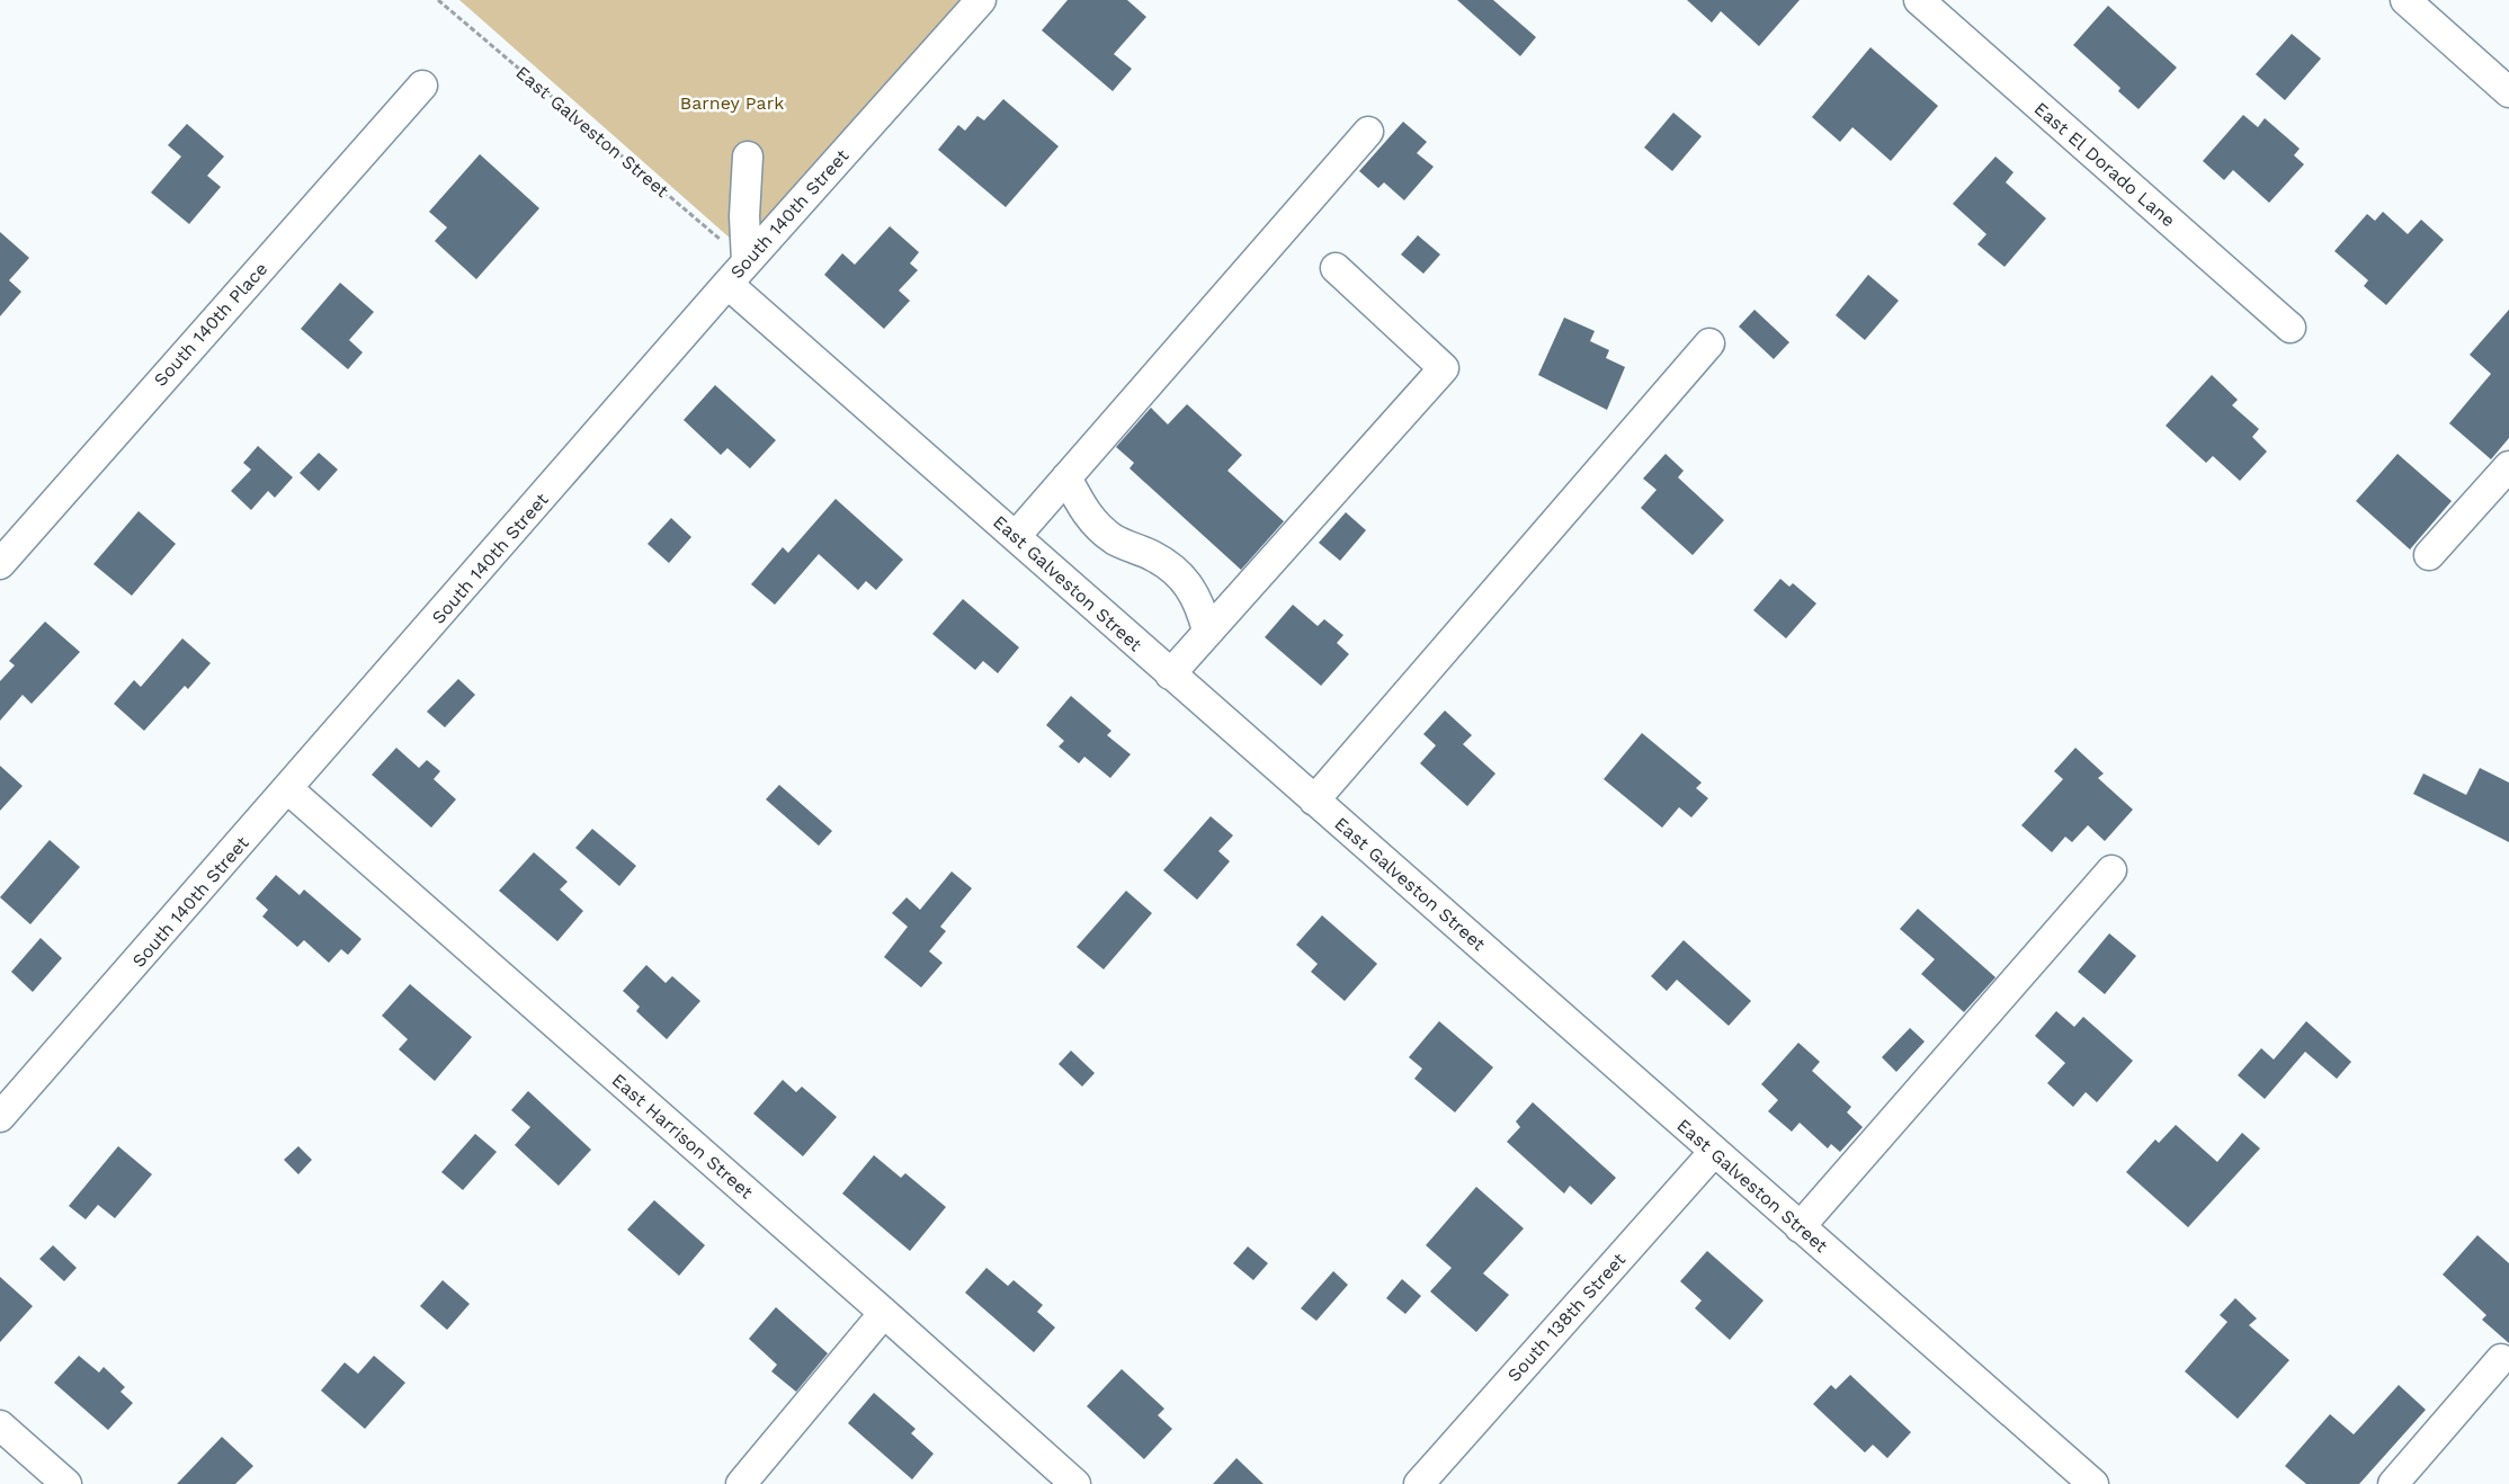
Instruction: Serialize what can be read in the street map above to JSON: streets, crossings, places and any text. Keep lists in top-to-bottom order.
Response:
{
  "streets": {
    "street": [
      "East Galveston Street",
      "East El Dorado Lane",
      "South 140th Street",
      "South 140th Place",
      "East Harrison Street",
      "South 138th Street"
    ]
  },
  "crossings": [
    ["East Galveston Street", "South 140th Street"],
    ["East Galveston Street", "South 138th Street"],
    ["South 140th Street", "East Harrison Street"]
  ],
  "parks": ["Barney Park"]
}
